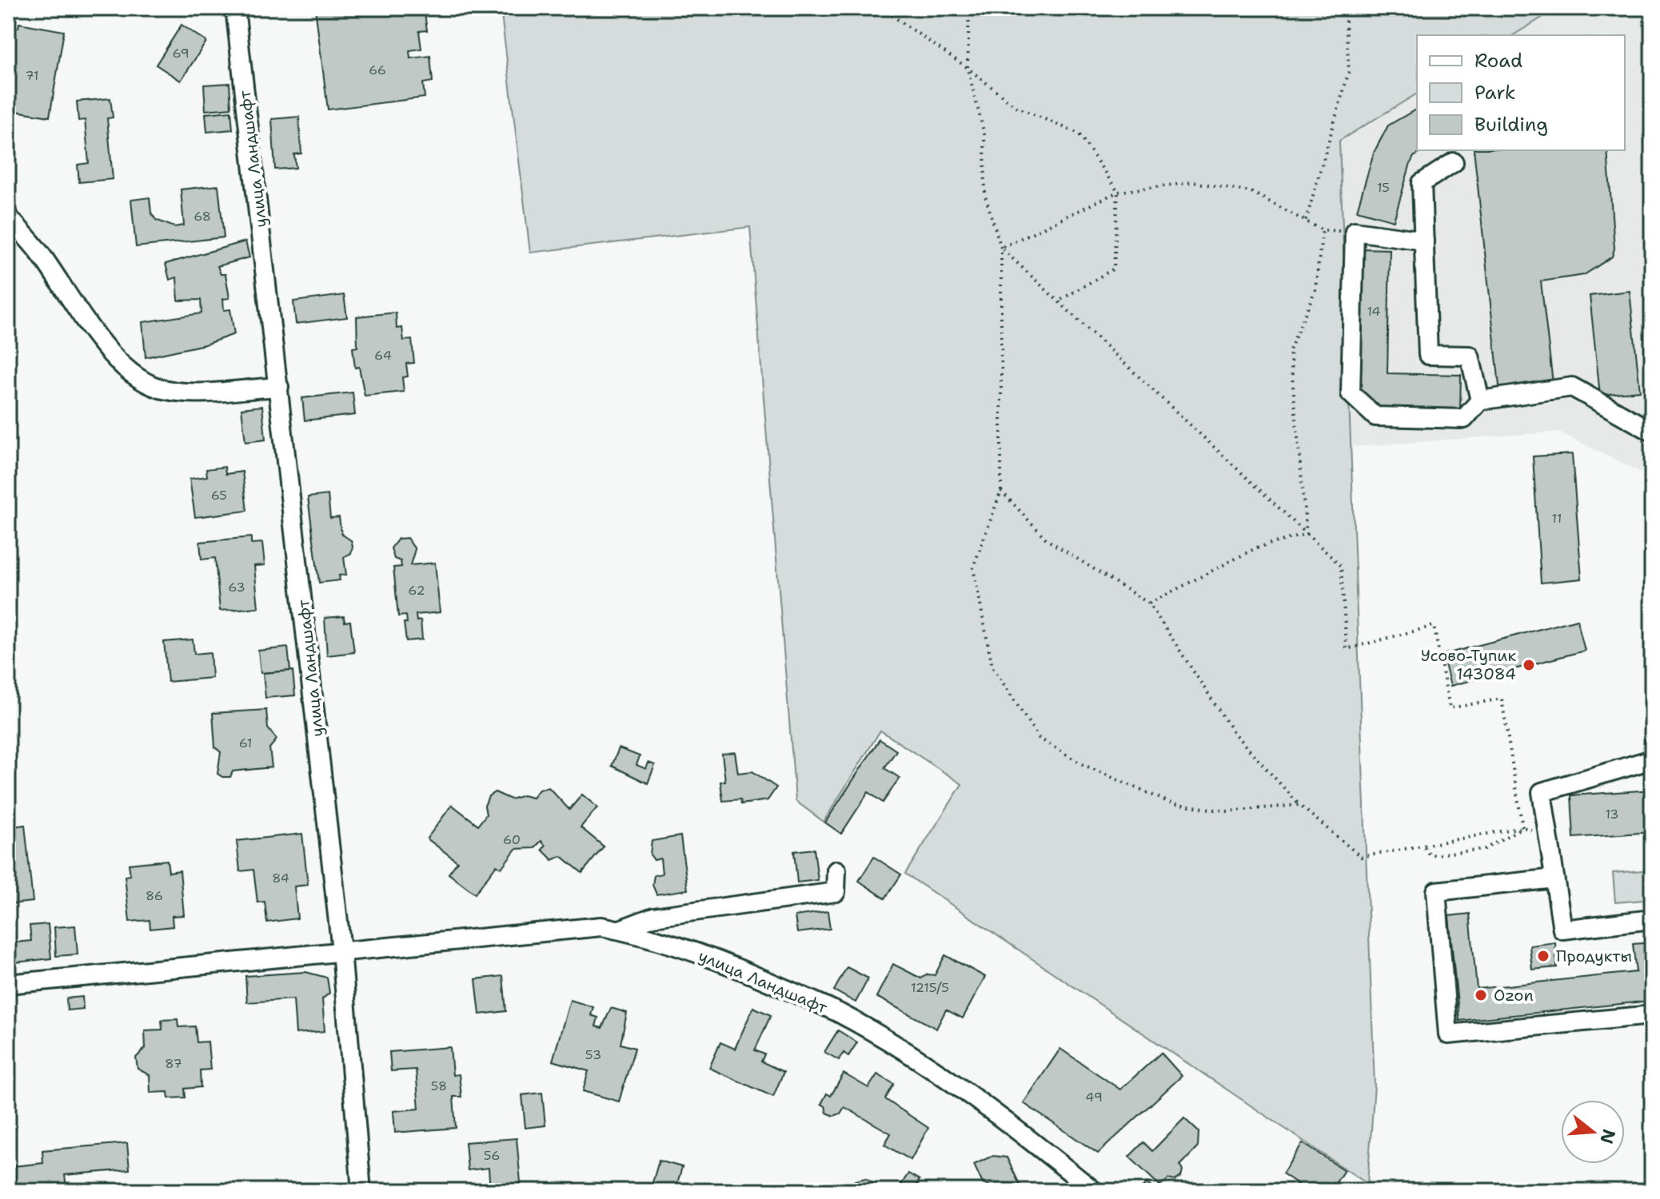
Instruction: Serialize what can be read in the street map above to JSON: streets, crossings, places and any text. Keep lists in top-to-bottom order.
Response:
{
  "streets": {
    "street": ["улица Ландшафт"]
  },
  "places": ["Усово-Тупик 143084", "Продукты", "Ozon"],
  "house_numbers": [
    "69",
    "66",
    "71",
    "15",
    "68",
    "14",
    "64",
    "65",
    "11",
    "63",
    "62",
    "61",
    "13",
    "60",
    "84",
    "86",
    "1215/5",
    "53",
    "87",
    "58",
    "49",
    "56"
  ],
  "legend": ["Road", "Park", "Building"],
  "north": "right"
}
